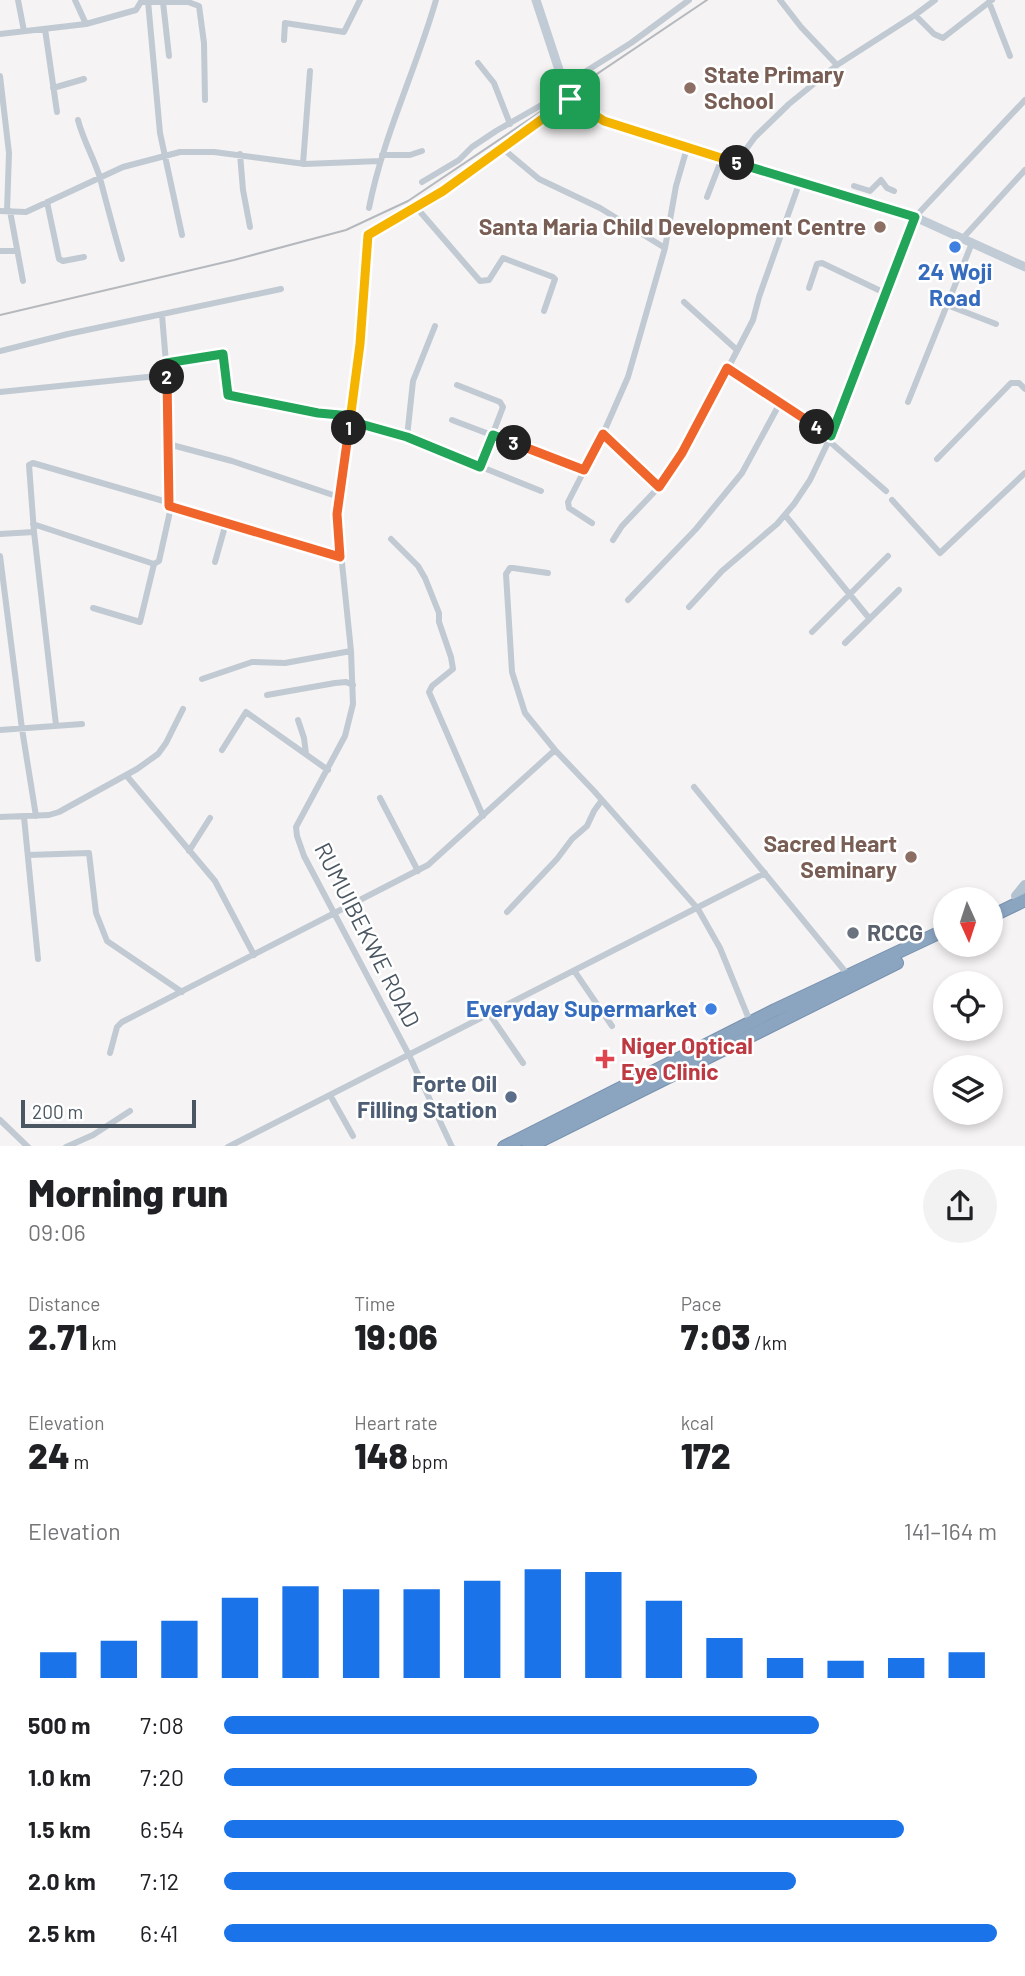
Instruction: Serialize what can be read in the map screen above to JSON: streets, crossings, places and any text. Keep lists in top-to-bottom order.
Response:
{
  "streets": {
    "street": ["RUMUIBEKWE ROAD"]
  },
  "places": {
    "other": [
      "State Primary School",
      "Santa Maria Child Development Centre",
      "24 Woji Road",
      "Sacred Heart Seminary",
      "RCCG",
      "Everyday Supermarket",
      "Forte Oil Filling Station"
    ],
    "health": ["Niger Optical Eye Clinic"]
  },
  "scale_bar": "200 m",
  "north": "bottom",
  "page": {
    "pins": [
      "5",
      "2",
      "4",
      "1",
      "3"
    ],
    "scale": "200 m",
    "heading": ["Morning run", "09:06"],
    "stats": [
      ["Distance", "2.71 km"],
      ["Time", "19:06"],
      ["Pace", "7:03 /km"],
      ["Elevation", "24 m"],
      ["Heart rate", "148 bpm"],
      ["kcal", "172"]
    ],
    "chart": ["Elevation", "141–164 m"],
    "list": [
      {
        "name": "500 m",
        "note": "7:08"
      },
      {
        "name": "1.0 km",
        "note": "7:20"
      },
      {
        "name": "1.5 km",
        "note": "6:54"
      },
      {
        "name": "2.0 km",
        "note": "7:12"
      },
      {
        "name": "2.5 km",
        "note": "6:41"
      }
    ]
  }
}
